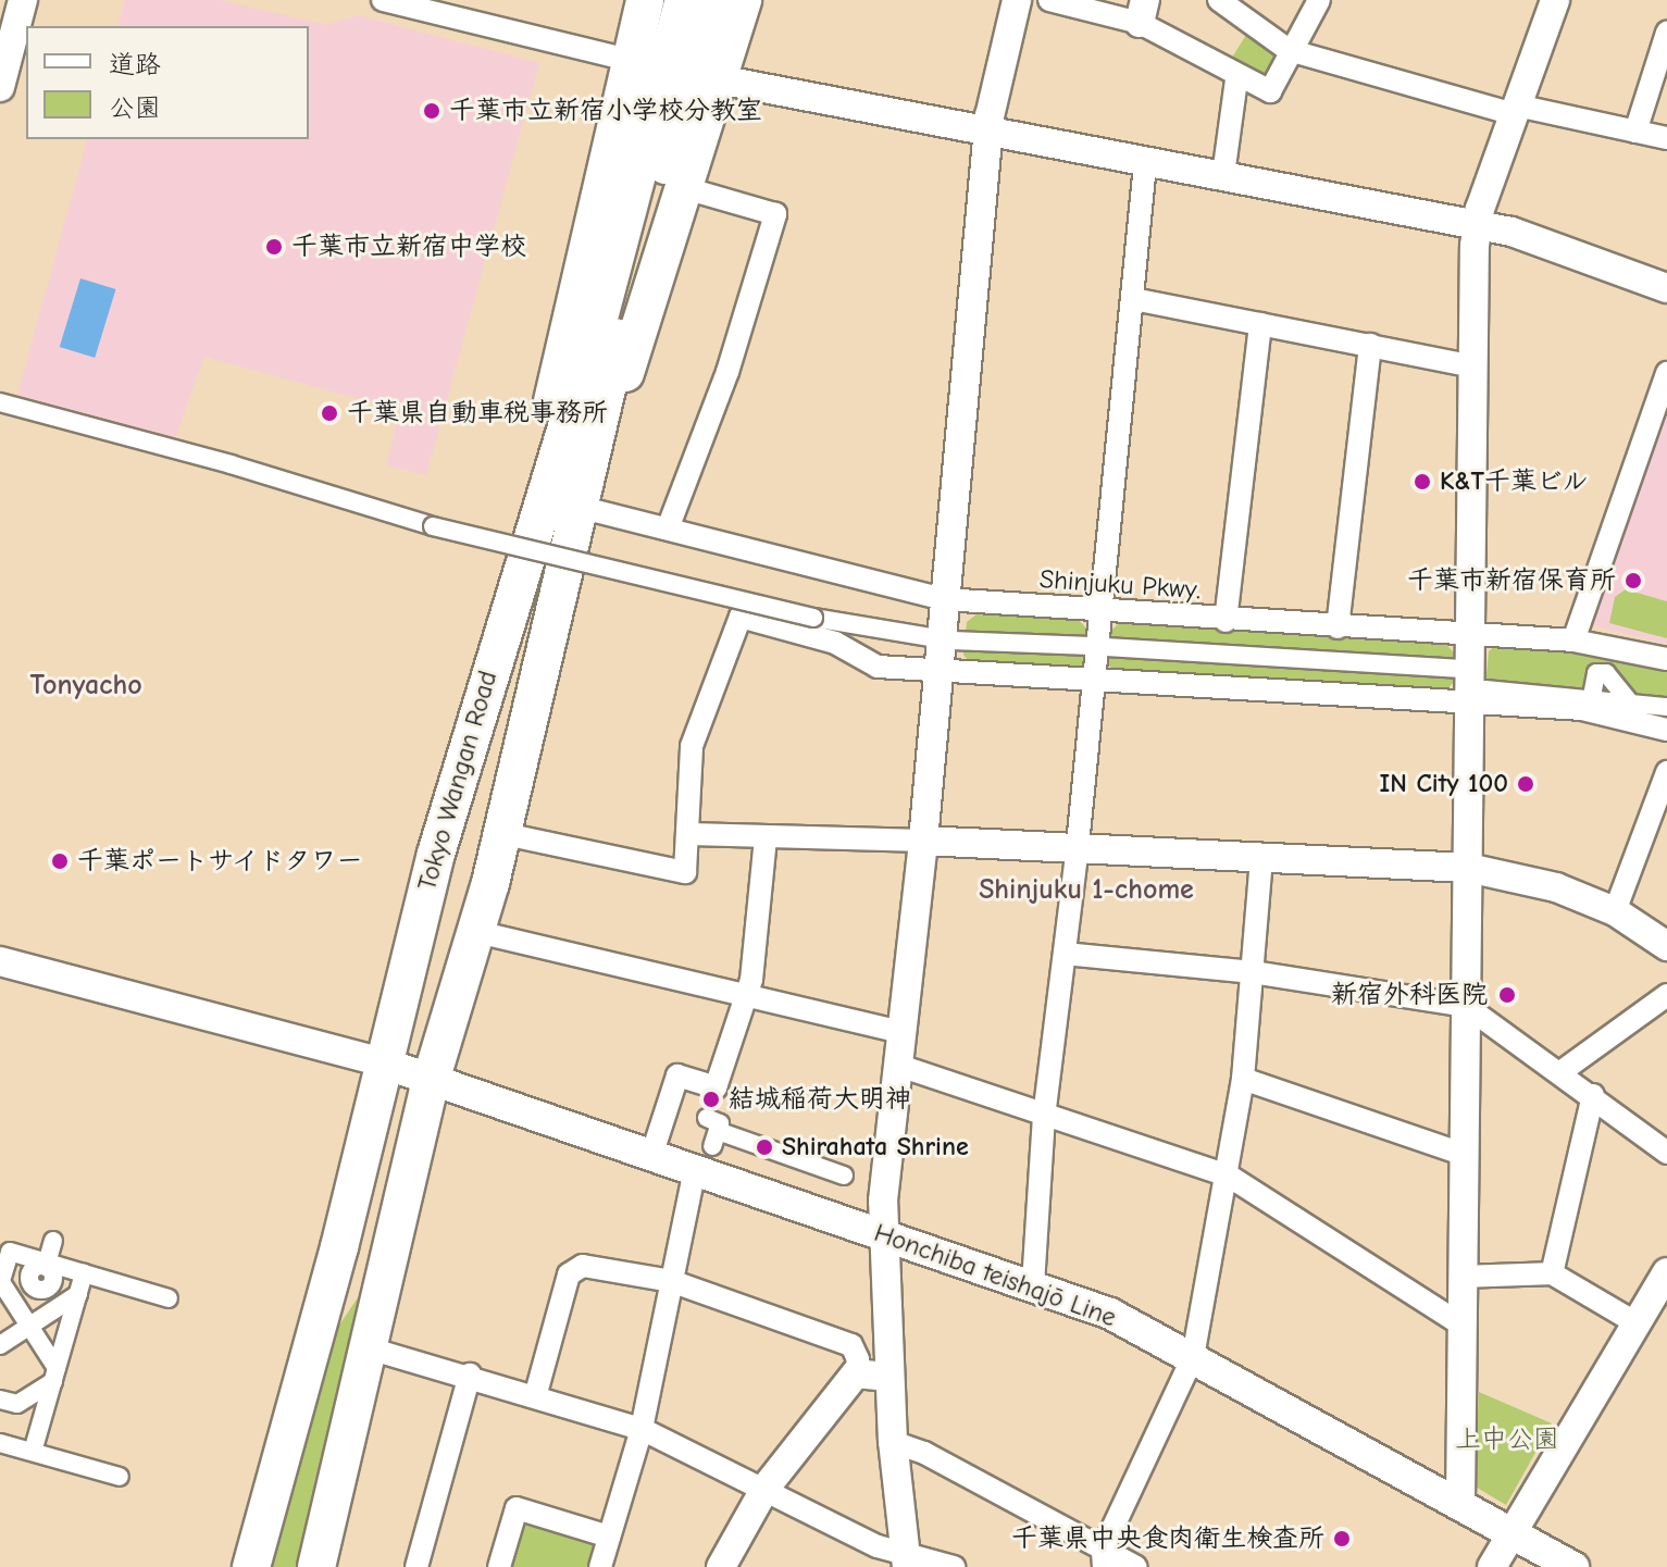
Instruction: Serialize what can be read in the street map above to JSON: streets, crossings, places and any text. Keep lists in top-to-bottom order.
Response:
{
  "streets": {
    "highway": ["Tokyo Wangan Road"],
    "main road": ["Honchiba teishajō Line"],
    "street": ["Shinjuku Pkwy."]
  },
  "crossings": [
    ["Shinjuku Pkwy.", "Tokyo Wangan Road"],
    ["Tokyo Wangan Road", "Honchiba teishajō Line"]
  ],
  "districts": ["Tonyacho", "Shinjuku 1-chome"],
  "parks": ["上中公園"],
  "places": [
    "千葉市立新宿小学校分教室",
    "千葉市立新宿中学校",
    "千葉県自動車税事務所",
    "K&T千葉ビル",
    "千葉市新宿保育所",
    "IN City 100",
    "千葉ポートサイドタワー",
    "新宿外科医院",
    "結城稲荷大明神",
    "Shirahata Shrine",
    "千葉県中央食肉衛生検査所"
  ],
  "legend": ["道路", "公園"]
}
